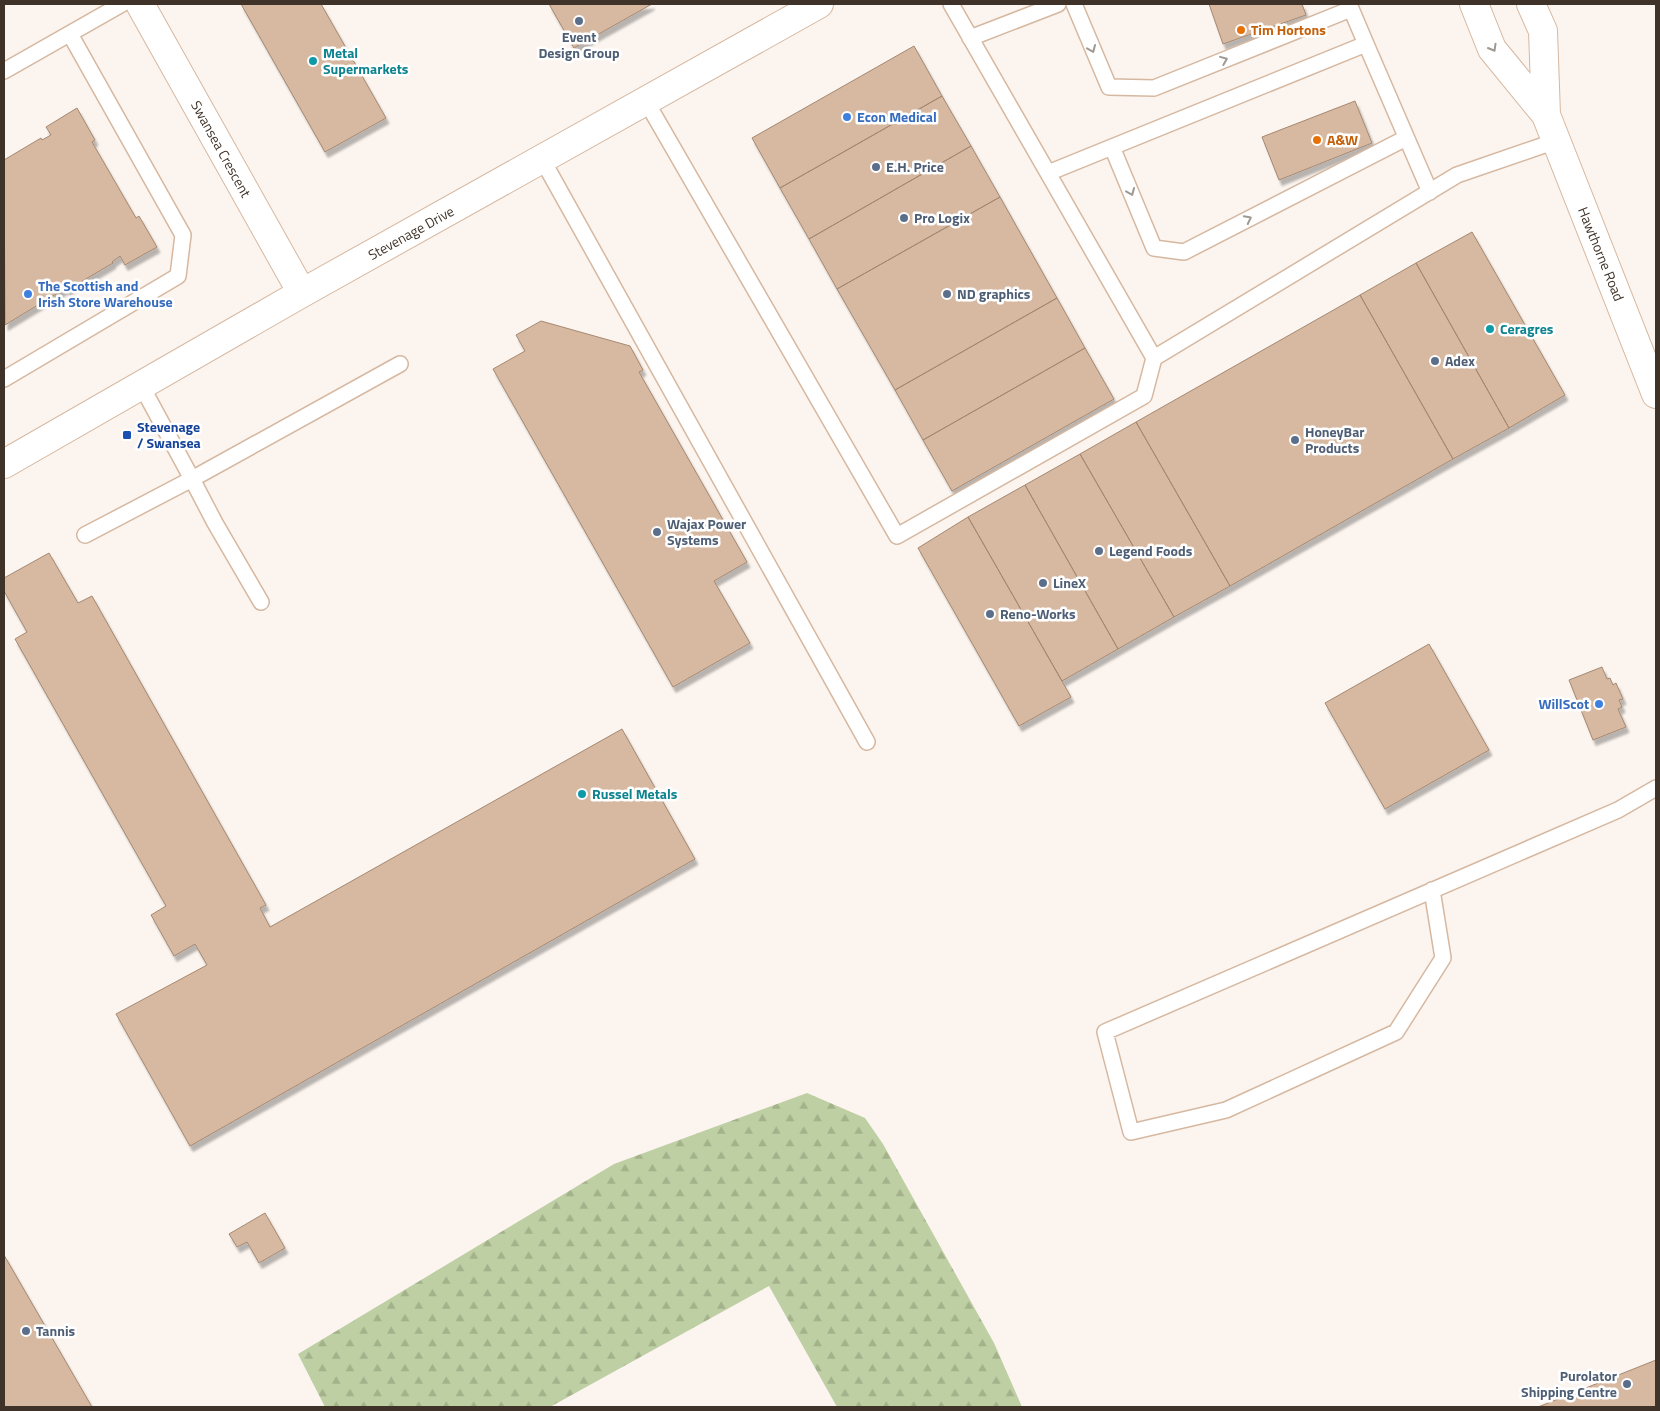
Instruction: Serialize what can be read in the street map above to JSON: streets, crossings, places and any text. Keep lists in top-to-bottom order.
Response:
{
  "streets": {
    "street": ["Swansea Crescent", "Stevenage Drive", "Hawthorne Road"]
  },
  "crossings": [
    ["Swansea Crescent", "Stevenage Drive"]
  ],
  "places": {
    "other": [
      "Event Design Group",
      "Tim Hortons",
      "Metal Supermarkets",
      "Econ Medical",
      "A&W",
      "E.H. Price",
      "Pro Logix",
      "The Scottish and Irish Store Warehouse",
      "ND graphics",
      "Ceragres",
      "Adex",
      "HoneyBar Products",
      "Wajax Power Systems",
      "Legend Foods",
      "LineX",
      "Reno-Works",
      "WillScot",
      "Russel Metals",
      "Tannis",
      "Purolator Shipping Centre"
    ],
    "transit": ["Stevenage / Swansea"]
  }
}
